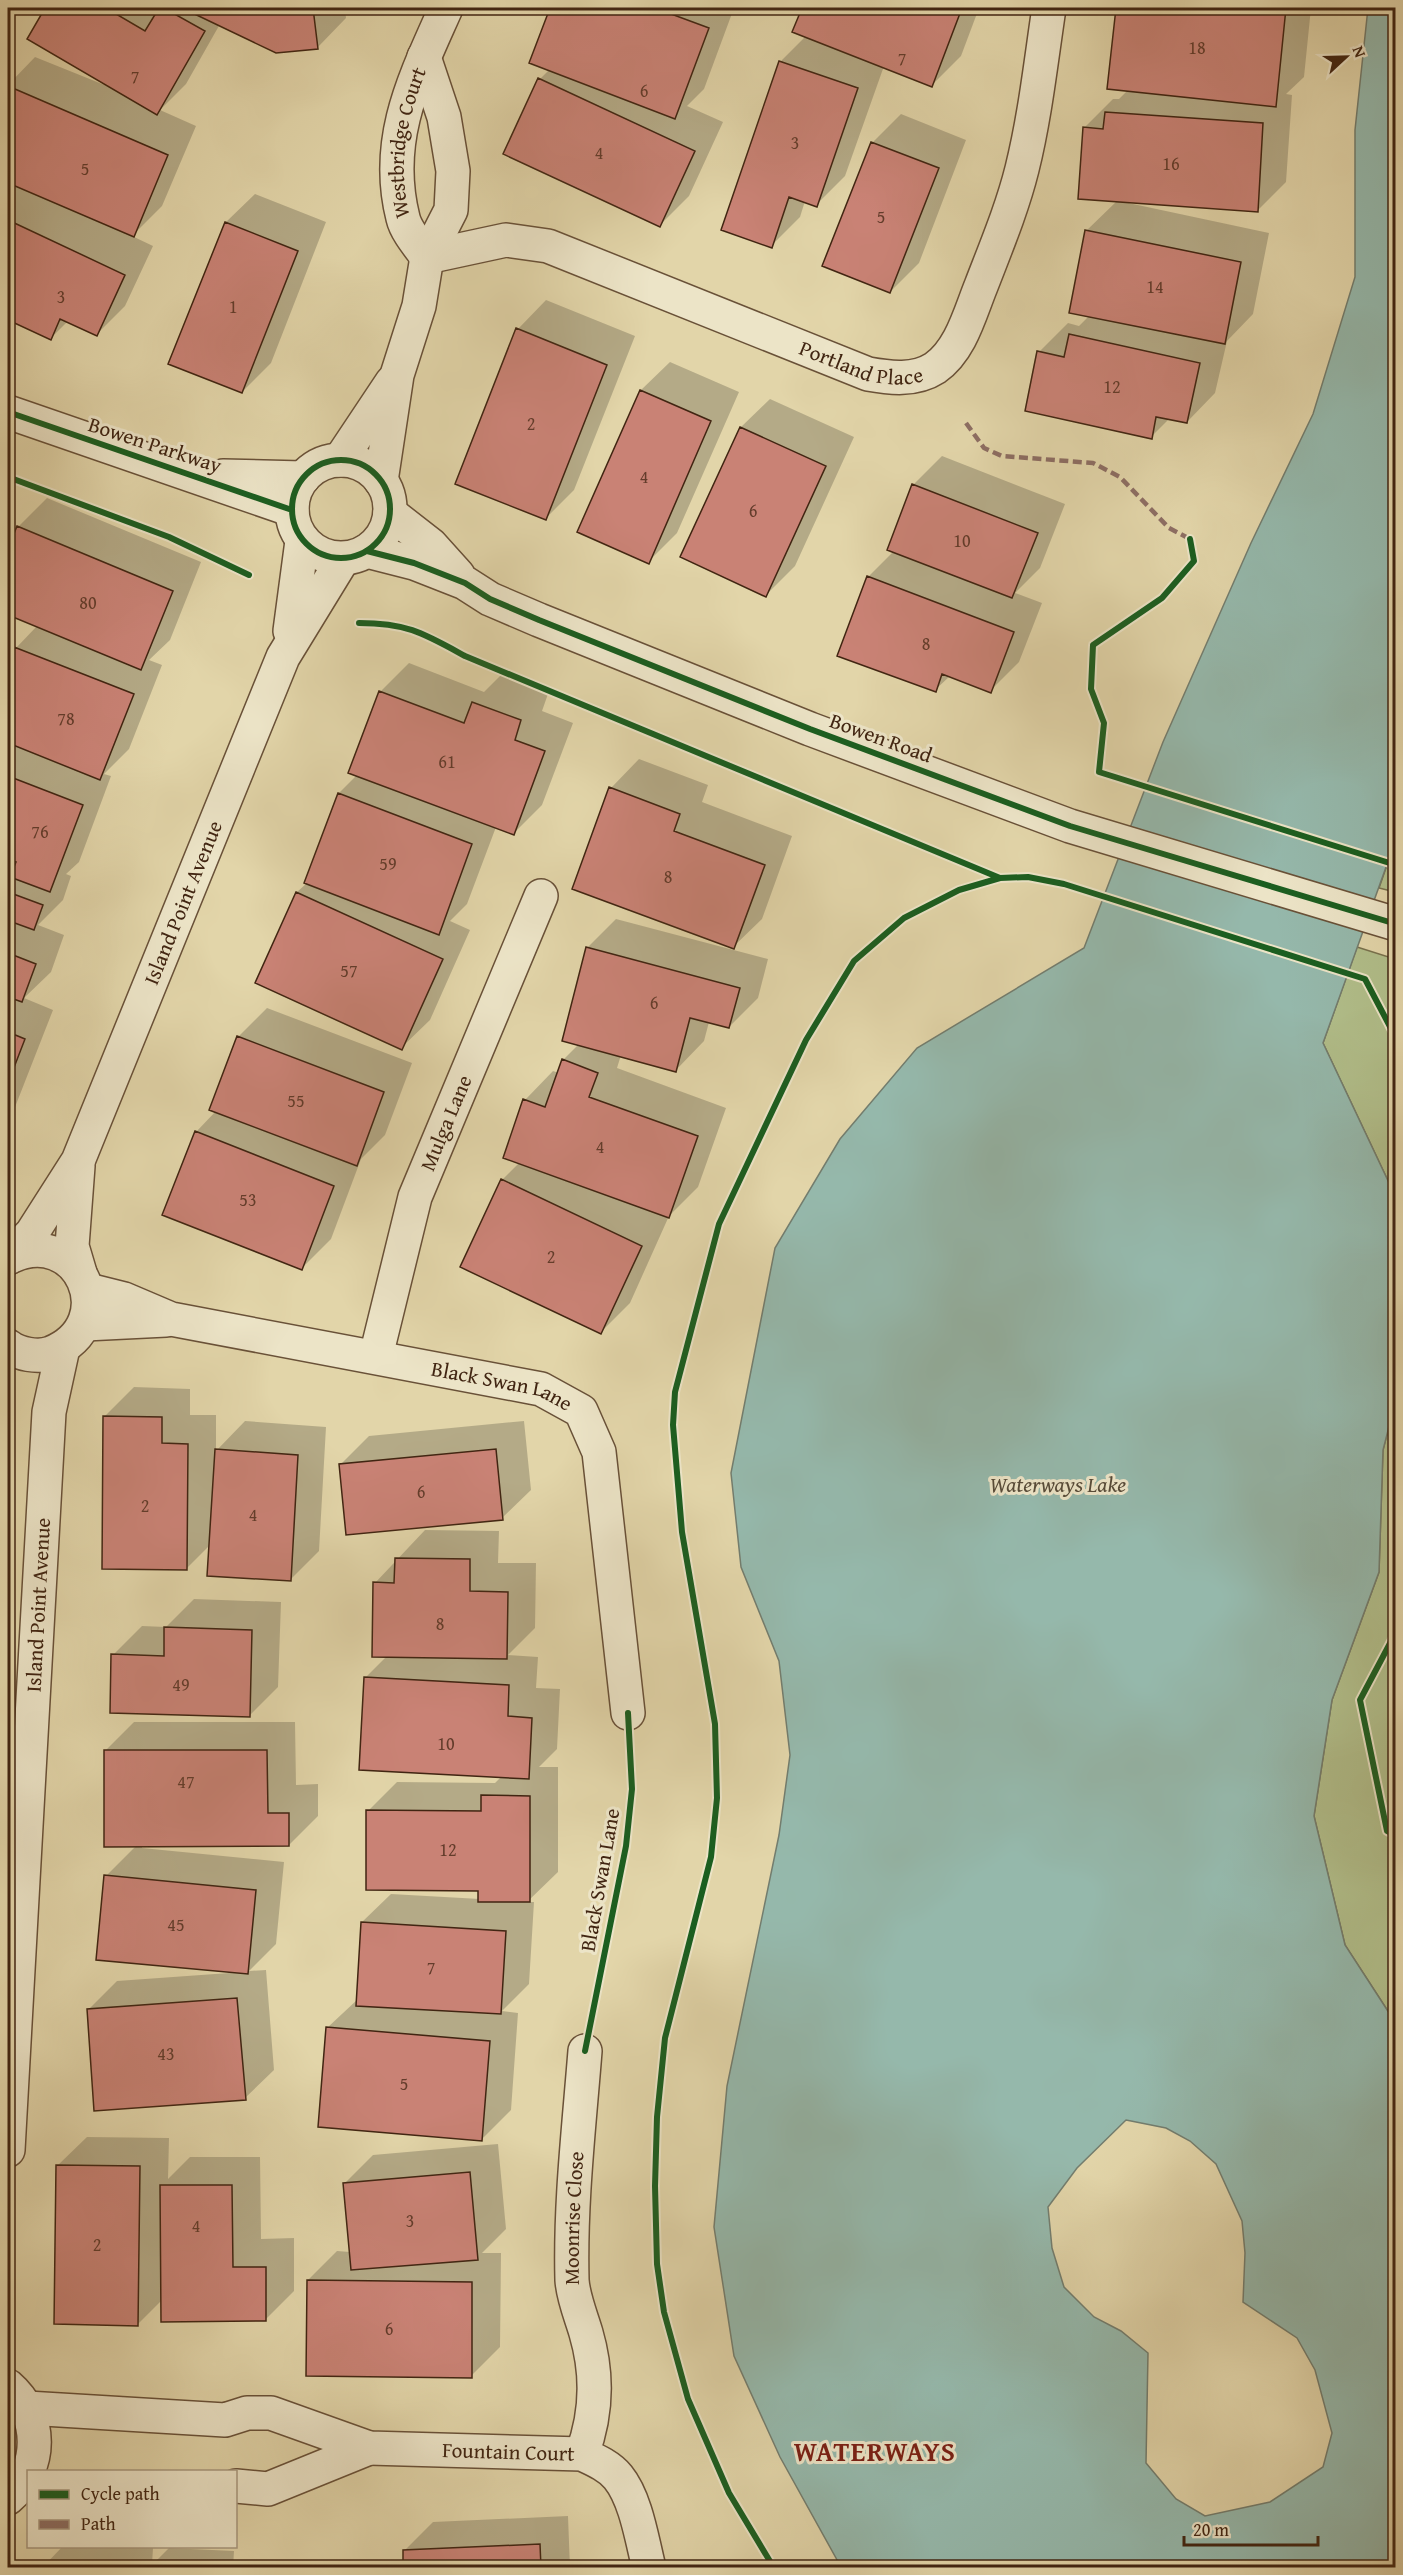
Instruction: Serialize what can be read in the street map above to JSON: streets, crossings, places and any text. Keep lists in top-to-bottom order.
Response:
{
  "streets": {
    "street": [
      "Westbridge Court",
      "Portland Place",
      "Bowen Parkway",
      "Bowen Road",
      "Island Point Avenue",
      "Mulga Lane",
      "Black Swan Lane",
      "Moonrise Close",
      "Fountain Court"
    ]
  },
  "crossings": [
    ["Westbridge Court", "Portland Place"],
    ["Westbridge Court", "Bowen Parkway"],
    ["Westbridge Court", "Bowen Road"],
    ["Westbridge Court", "Island Point Avenue"],
    ["Bowen Parkway", "Bowen Road"],
    ["Bowen Parkway", "Island Point Avenue"],
    ["Bowen Road", "Island Point Avenue"],
    ["Island Point Avenue", "Black Swan Lane"],
    ["Mulga Lane", "Black Swan Lane"],
    ["Moonrise Close", "Fountain Court"]
  ],
  "districts": ["WATERWAYS"],
  "water": ["Waterways Lake"],
  "house_numbers": [
    "18",
    "7",
    "7",
    "6",
    "3",
    "4",
    "16",
    "5",
    "5",
    "14",
    "3",
    "1",
    "12",
    "2",
    "4",
    "6",
    "10",
    "80",
    "8",
    "78",
    "61",
    "76",
    "59",
    "8",
    "57",
    "6",
    "55",
    "4",
    "53",
    "2",
    "6",
    "2",
    "4",
    "8",
    "49",
    "10",
    "47",
    "12",
    "45",
    "7",
    "43",
    "5",
    "3",
    "4",
    "2",
    "6"
  ],
  "legend": ["Cycle path", "Path"],
  "scale_bar": "20 m",
  "north": "right"
}
